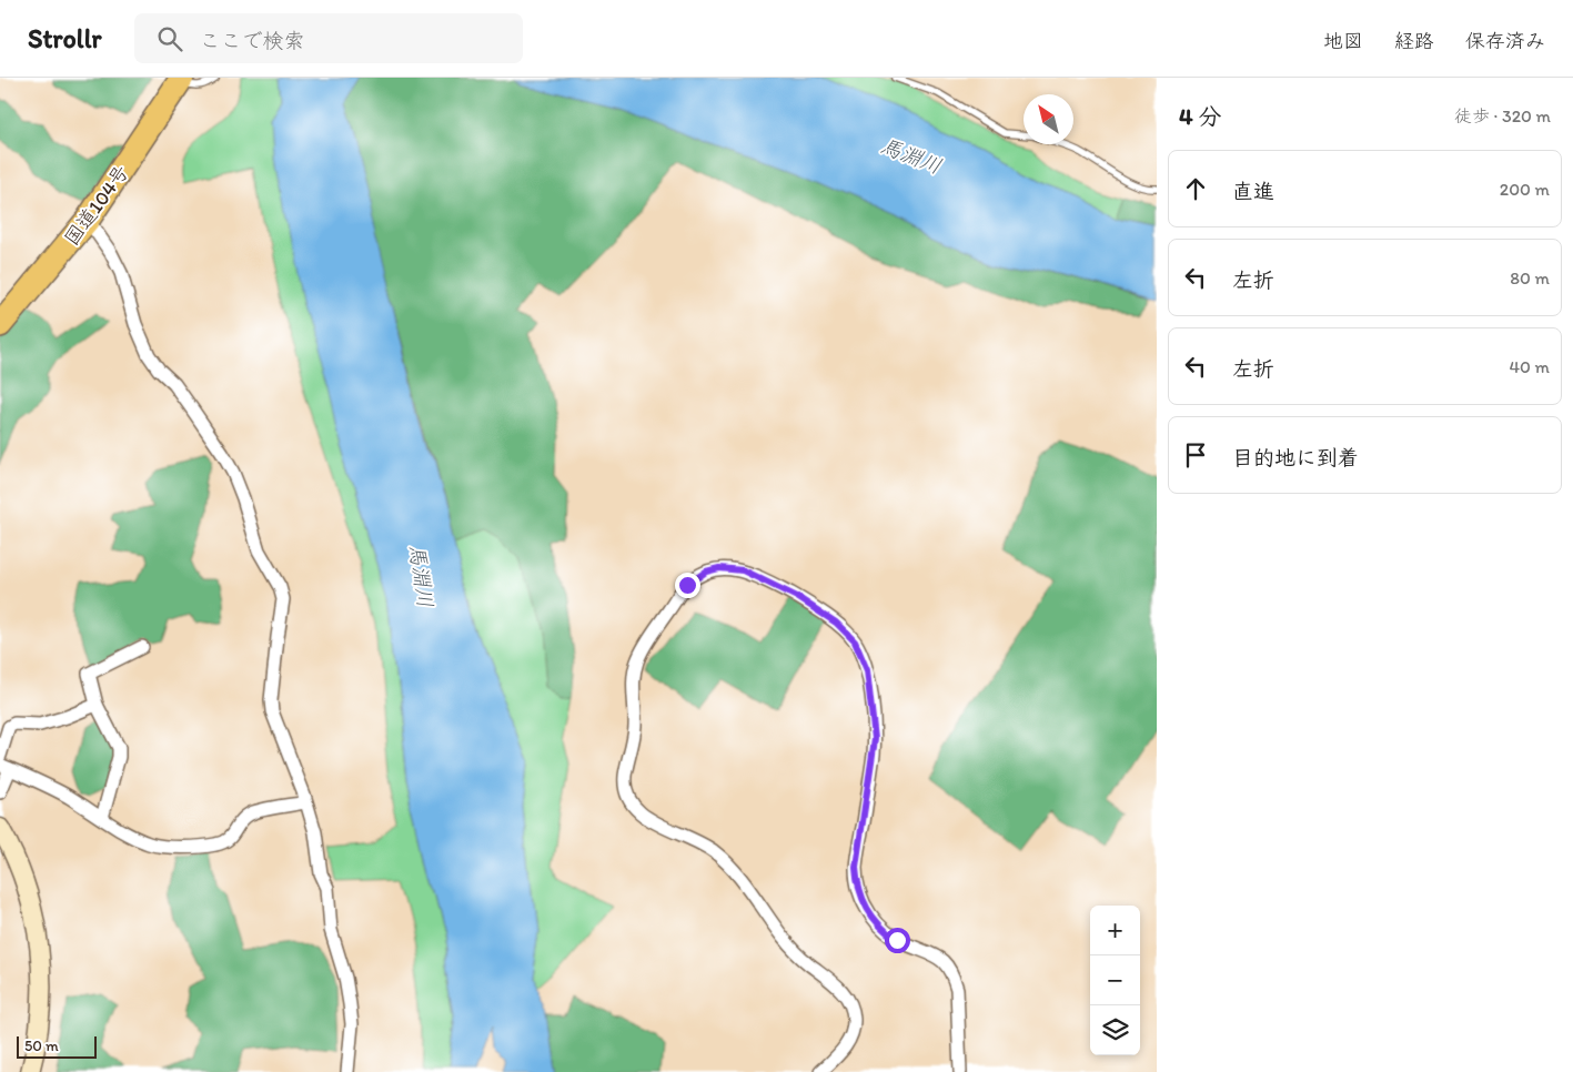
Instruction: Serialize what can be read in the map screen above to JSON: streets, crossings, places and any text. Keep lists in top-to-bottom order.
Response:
{
  "streets": {
    "highway": ["国道104号"]
  },
  "water": ["馬淵川"],
  "scale_bar": "50 m",
  "north": "top left",
  "page": {
    "header": "Strollr",
    "search": "ここで検索",
    "nav": ["地図", "経路", "保存済み"],
    "heading": ["4 分", "徒歩 · 320 m"],
    "list": [
      ["直進", "200 m"],
      ["左折", "80 m"],
      ["左折", "40 m"],
      "目的地に到着"
    ],
    "map_buttons": ["+", "−"],
    "scale": "50 m"
  }
}
